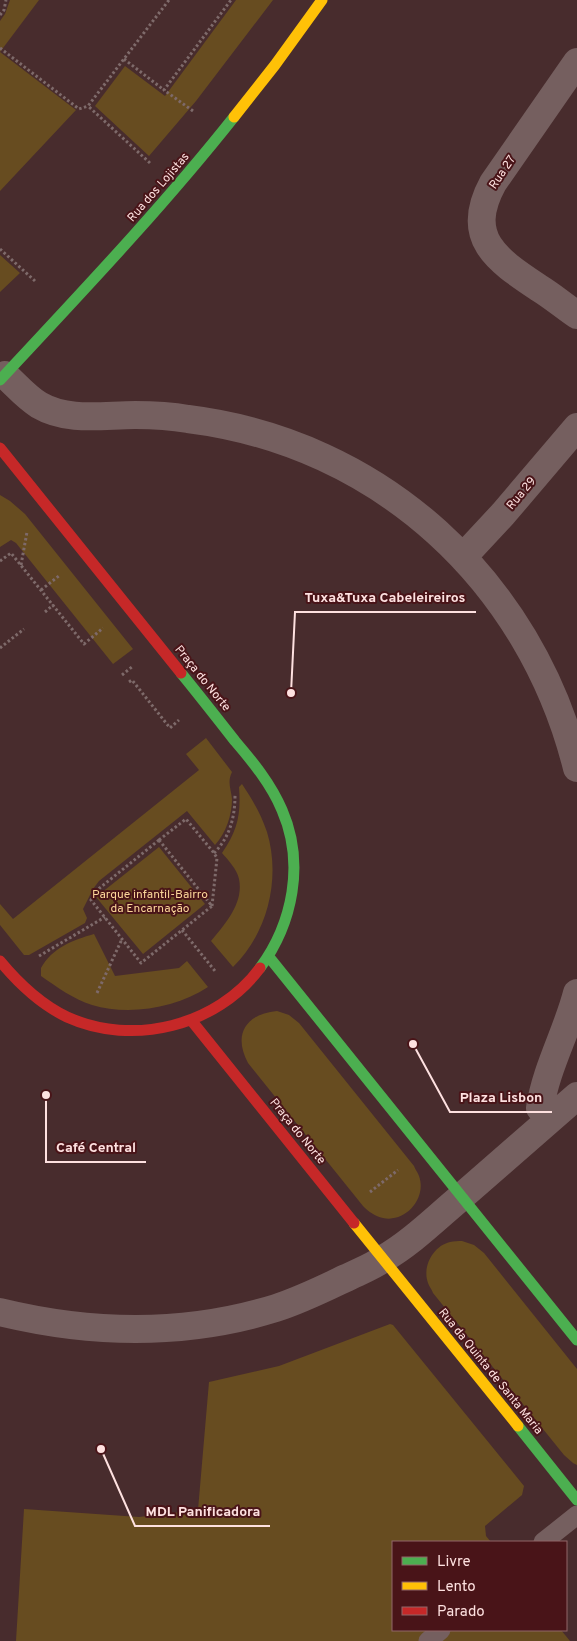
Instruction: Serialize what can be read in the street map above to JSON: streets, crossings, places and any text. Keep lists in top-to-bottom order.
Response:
{
  "streets": {
    "street": [
      "Rua 27",
      "Rua dos Lojistas",
      "Rua 29",
      "Praça do Norte",
      "Rua da Quinta de Santa Maria"
    ]
  },
  "crossings": [
    ["Praça do Norte", "Rua da Quinta de Santa Maria"]
  ],
  "parks": ["Parque infantil-Bairro da Encarnação"],
  "places": [
    "Tuxa&Tuxa Cabeleireiros",
    "Plaza Lisbon",
    "Café Central",
    "MDL Panificadora"
  ],
  "legend": ["Livre", "Lento", "Parado"]
}
